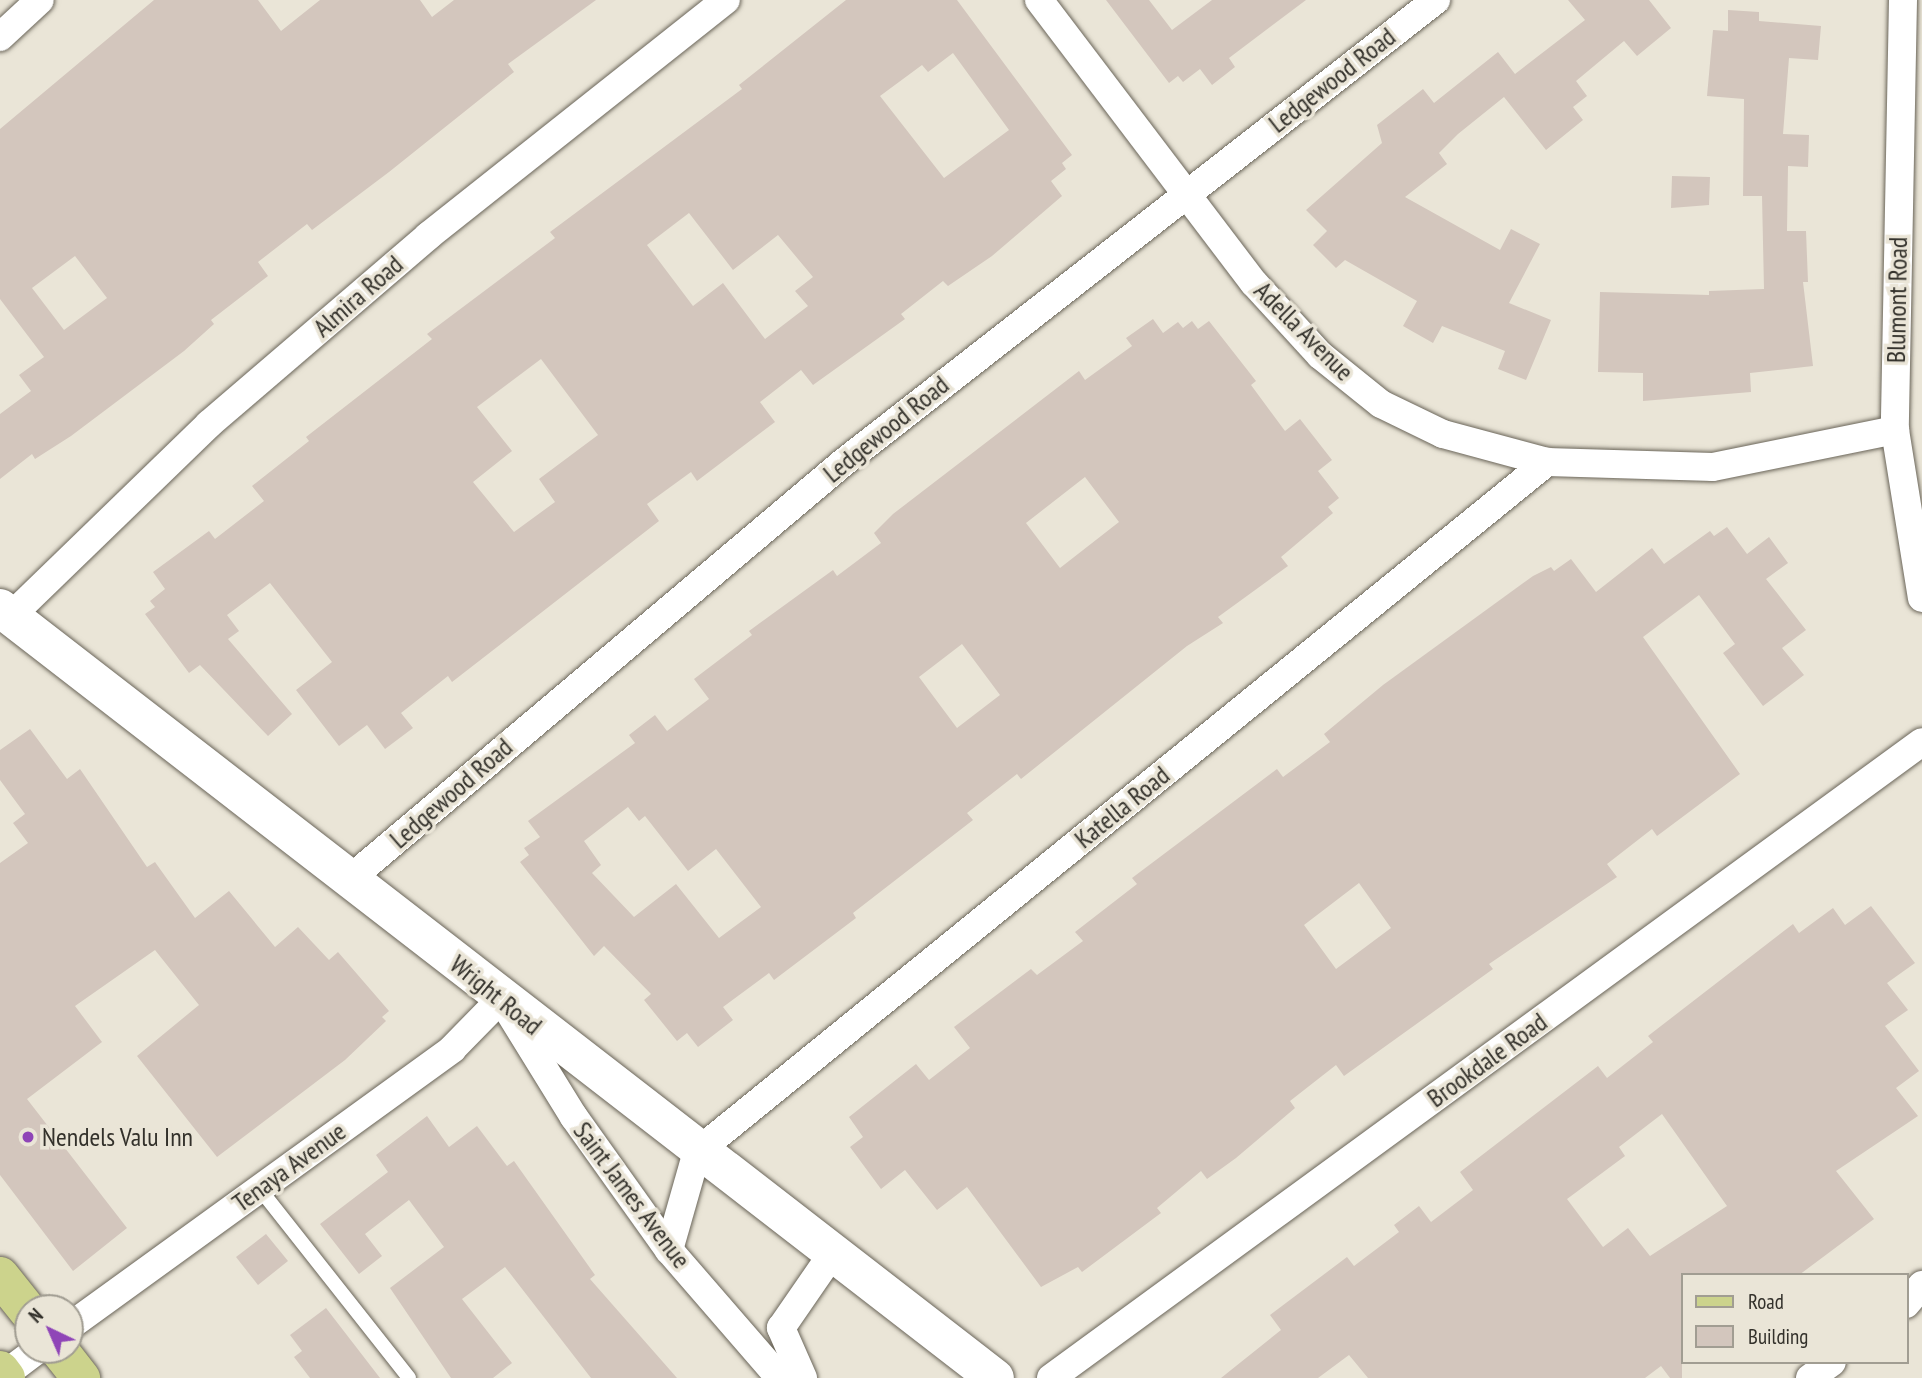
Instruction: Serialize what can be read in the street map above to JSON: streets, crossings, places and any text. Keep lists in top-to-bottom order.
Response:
{
  "streets": {
    "street": [
      "Ledgewood Road",
      "Almira Road",
      "Blumont Road",
      "Adella Avenue",
      "Katella Road",
      "Wright Road",
      "Brookdale Road",
      "Tenaya Avenue",
      "Saint James Avenue"
    ]
  },
  "crossings": [
    ["Ledgewood Road", "Adella Avenue"],
    ["Ledgewood Road", "Wright Road"],
    ["Almira Road", "Wright Road"],
    ["Blumont Road", "Adella Avenue"],
    ["Adella Avenue", "Katella Road"],
    ["Katella Road", "Wright Road"],
    ["Wright Road", "Tenaya Avenue"],
    ["Wright Road", "Saint James Avenue"],
    ["Tenaya Avenue", "Saint James Avenue"]
  ],
  "places": ["Nendels Valu Inn"],
  "legend": ["Road", "Building"],
  "north": "top left"
}
